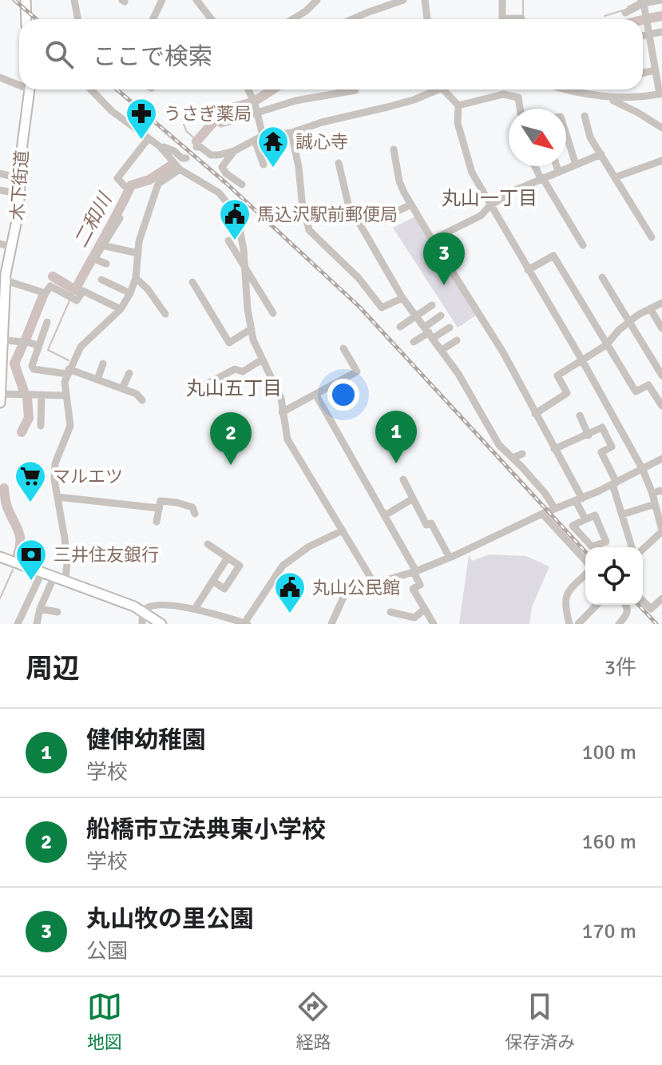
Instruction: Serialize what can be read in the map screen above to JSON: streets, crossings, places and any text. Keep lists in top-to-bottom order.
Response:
{
  "streets": {
    "main road": ["木下街道"]
  },
  "districts": ["丸山一丁目", "丸山五丁目"],
  "water": ["二和川"],
  "places": {
    "pharmacy": ["うさぎ薬局"],
    "temple": ["誠心寺"],
    "public building": ["馬込沢駅前郵便局", "丸山公民館"],
    "supermarket": ["マルエツ"],
    "bank": ["三井住友銀行"]
  },
  "north": "bottom right",
  "page": {
    "search": "ここで検索",
    "pins": ["3", "1", "2"],
    "heading": ["周辺", "3件"],
    "list": [
      {
        "mark": "1",
        "name": "健伸幼稚園",
        "note": "学校",
        "value": "100 m"
      },
      {
        "mark": "2",
        "name": "船橋市立法典東小学校",
        "note": "学校",
        "value": "160 m"
      },
      {
        "mark": "3",
        "name": "丸山牧の里公園",
        "note": "公園",
        "value": "170 m"
      }
    ],
    "nav": ["地図", "経路", "保存済み"]
  }
}
